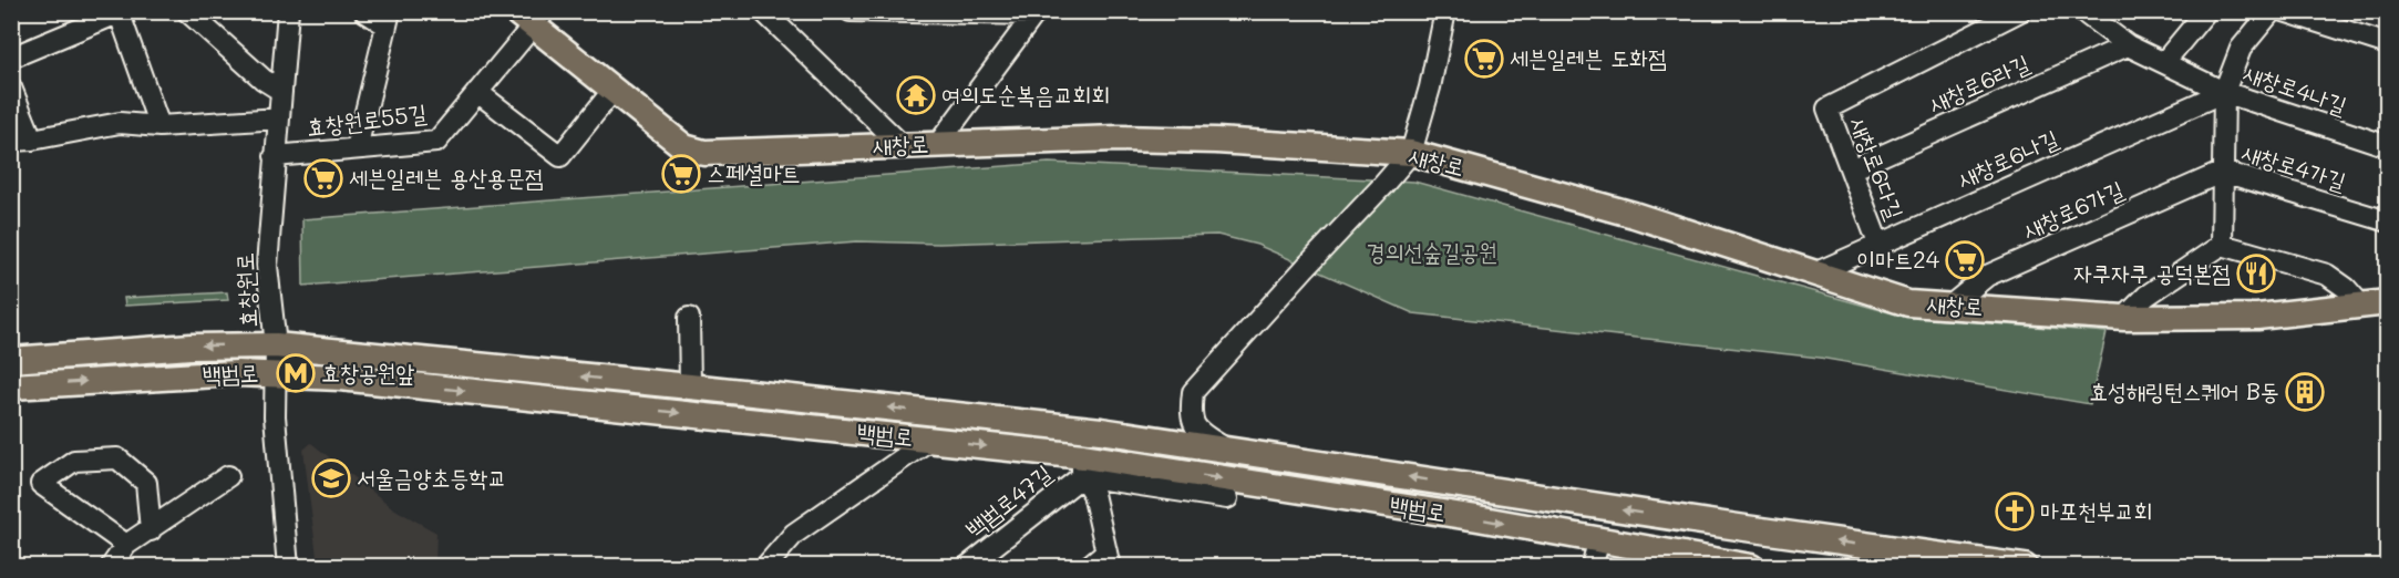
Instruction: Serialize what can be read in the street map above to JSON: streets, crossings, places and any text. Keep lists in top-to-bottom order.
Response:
{
  "streets": {
    "main road": ["새창로", "백범로"],
    "street": [
      "새창로6라길",
      "새창로4나길",
      "효창원로55길",
      "새창로6나길",
      "새창로4가길",
      "새창로6다길",
      "새창로6가길",
      "효창원로",
      "백범로47길"
    ]
  },
  "crossings": [
    ["새창로6라길", "새창로6다길"],
    ["새창로4나길", "새창로6나길"],
    ["효창원로55길", "새창로"],
    ["효창원로55길", "효창원로"],
    ["새창로", "새창로6나길"],
    ["새창로", "새창로6가길"],
    ["새창로6나길", "새창로6다길"],
    ["새창로4가길", "새창로6가길"],
    ["효창원로", "백범로"],
    ["백범로", "백범로47길"]
  ],
  "parks": ["경의선숲길공원"],
  "places": {
    "supermarket": [
      "세븐일레븐 도화점",
      "스페셜마트",
      "세븐일레븐 용산용문점",
      "이마트24"
    ],
    "temple": ["여의도순복음교회회"],
    "restaurant": ["자쿠자쿠 공덕본점"],
    "metro station": ["효창공원앞"],
    "building": ["효성해링턴스퀘어 B동"],
    "school or university": ["서울금양초등학교"],
    "church": ["마포천부교회"]
  }
}
